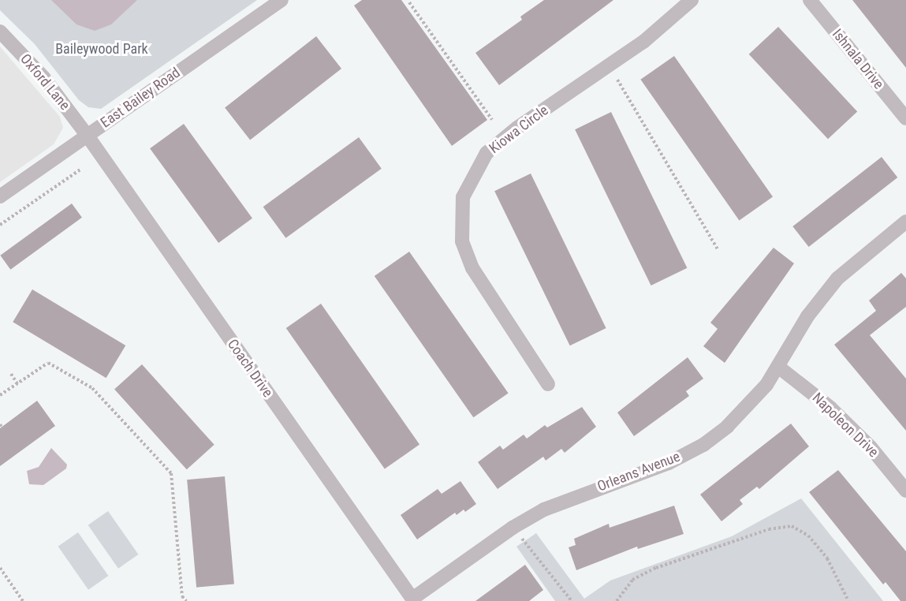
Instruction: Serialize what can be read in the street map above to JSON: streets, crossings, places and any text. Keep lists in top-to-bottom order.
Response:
{
  "streets": {
    "street": [
      "Ishnala Drive",
      "Oxford Lane",
      "East Bailey Road",
      "Kiowa Circle",
      "Coach Drive",
      "Napoleon Drive",
      "Orleans Avenue"
    ]
  },
  "crossings": [
    ["Oxford Lane", "East Bailey Road"],
    ["Oxford Lane", "Coach Drive"],
    ["East Bailey Road", "Coach Drive"],
    ["Coach Drive", "Orleans Avenue"],
    ["Napoleon Drive", "Orleans Avenue"]
  ],
  "parks": ["Baileywood Park"]
}
